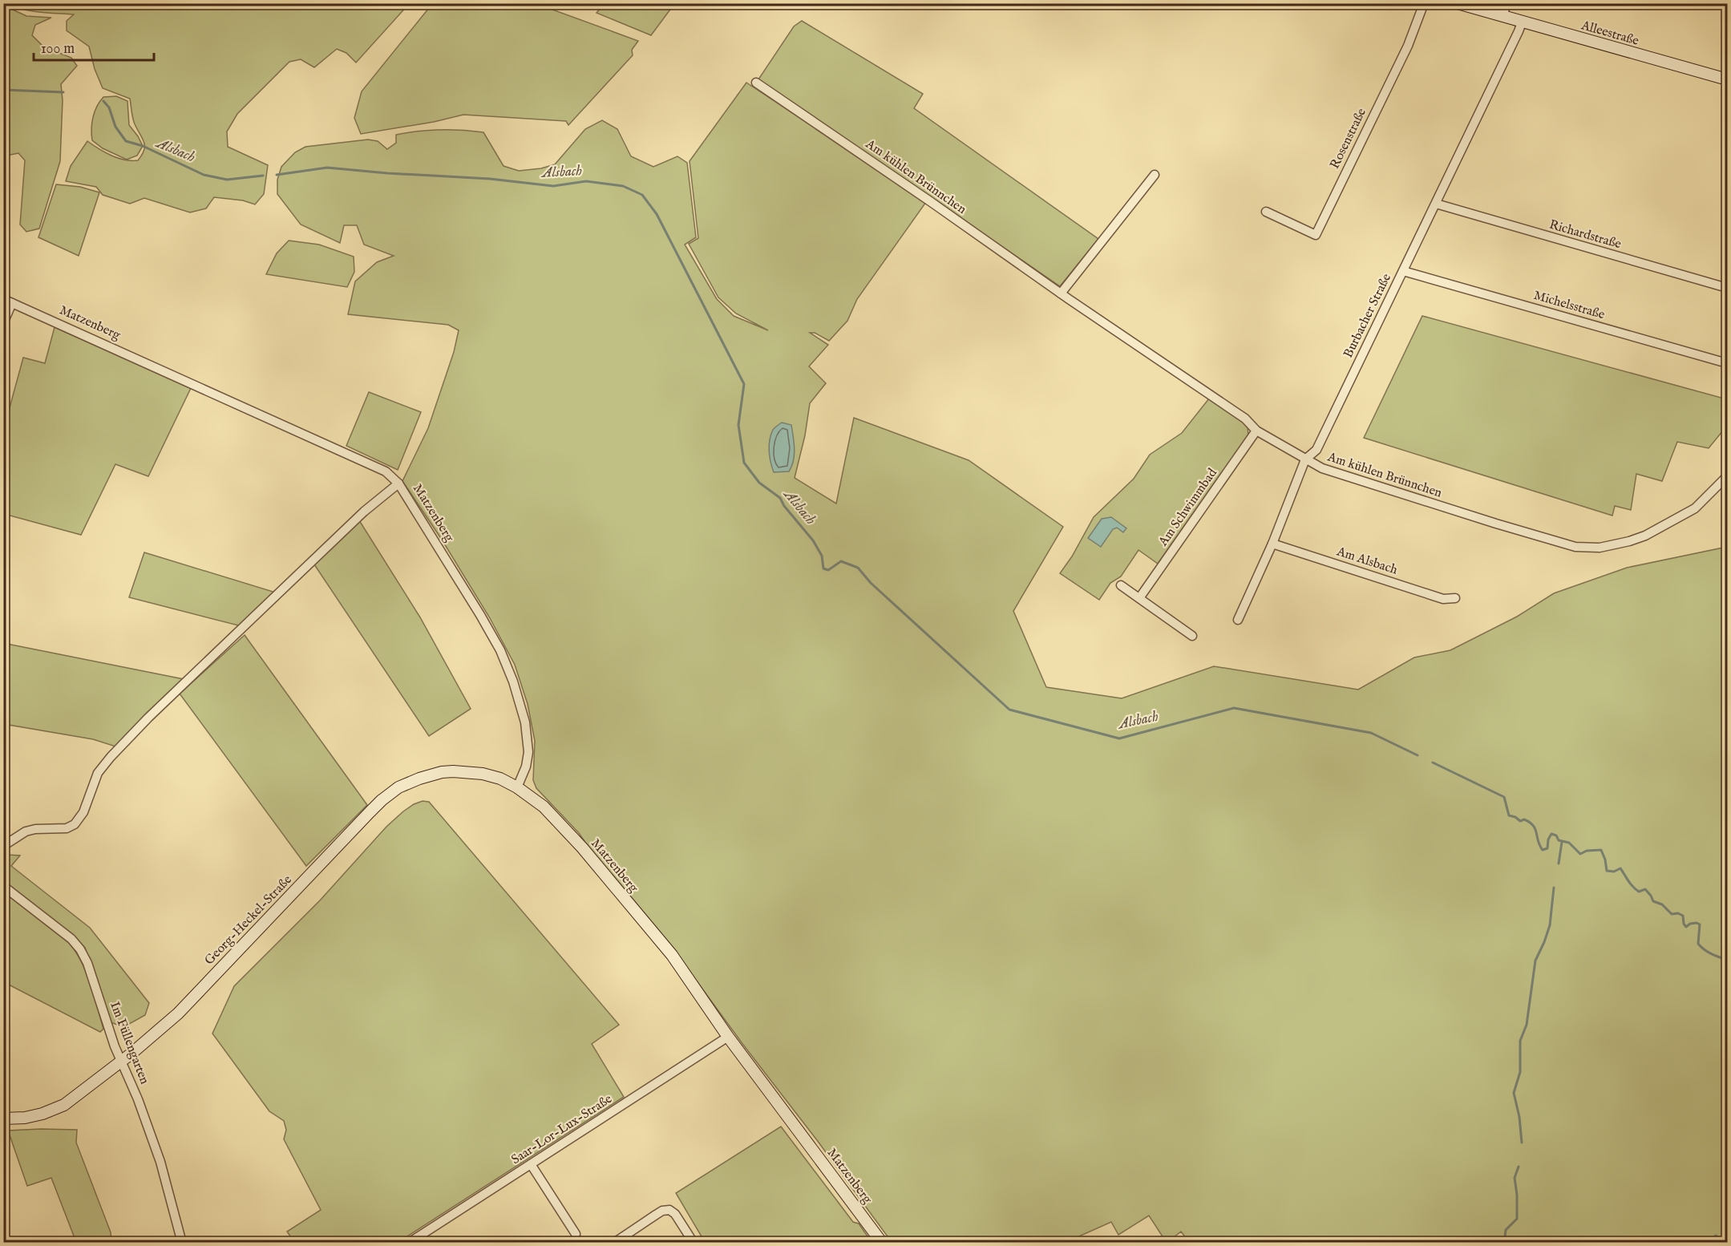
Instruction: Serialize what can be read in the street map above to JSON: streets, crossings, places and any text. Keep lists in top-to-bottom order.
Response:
{
  "streets": {
    "street": [
      "Alleestraße",
      "Rosenstraße",
      "Am kühlen Brünnchen",
      "Richardstraße",
      "Michelsstraße",
      "Burbacher Straße",
      "Matzenberg",
      "Am Schwimmbad",
      "Am Alsbach",
      "Georg-Heckel-Straße",
      "Im Füllengarten",
      "Saar-Lor-Lux-Straße"
    ]
  },
  "crossings": [
    ["Alleestraße", "Burbacher Straße"],
    ["Am kühlen Brünnchen", "Burbacher Straße"],
    ["Am kühlen Brünnchen", "Am Schwimmbad"],
    ["Richardstraße", "Burbacher Straße"],
    ["Michelsstraße", "Burbacher Straße"],
    ["Burbacher Straße", "Am Alsbach"],
    ["Matzenberg", "Georg-Heckel-Straße"],
    ["Matzenberg", "Saar-Lor-Lux-Straße"],
    ["Georg-Heckel-Straße", "Im Füllengarten"]
  ],
  "water": ["Alsbach"],
  "scale_bar": "100 m"
}
